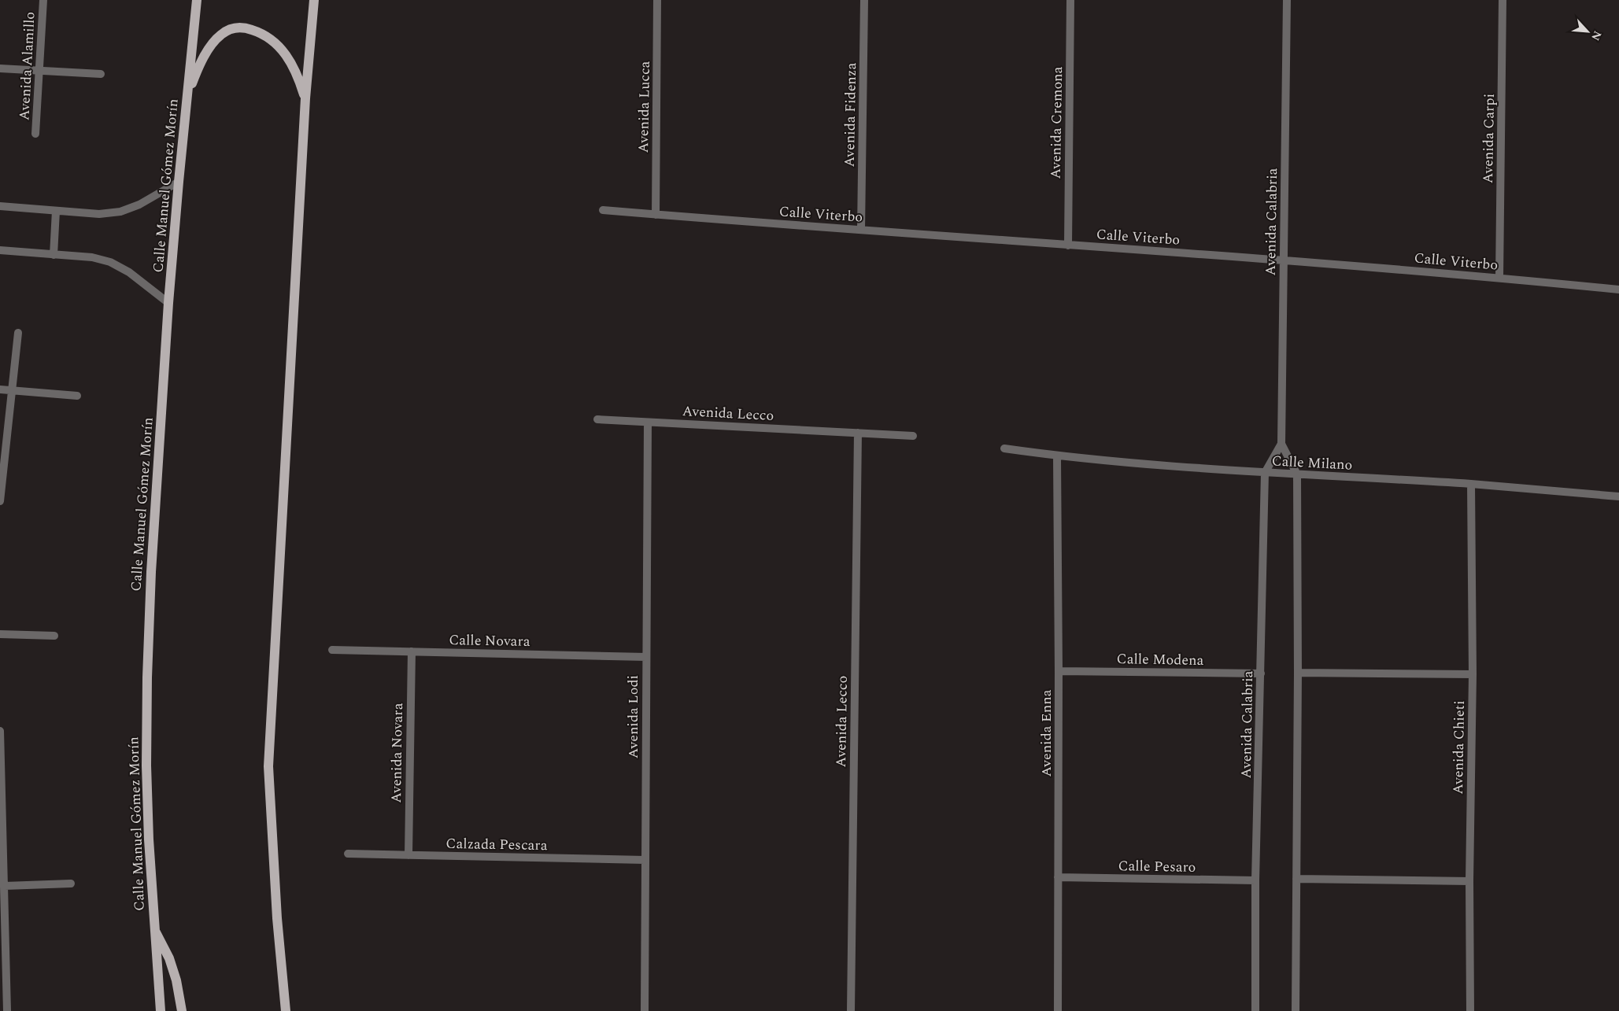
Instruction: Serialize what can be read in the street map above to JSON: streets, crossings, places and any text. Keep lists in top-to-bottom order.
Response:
{
  "streets": {
    "main road": ["Calle Manuel Gómez Morín"],
    "street": [
      "Avenida Alamillo",
      "Avenida Lucca",
      "Avenida Fidenza",
      "Avenida Cremona",
      "Avenida Carpi",
      "Calle Viterbo",
      "Avenida Calabria",
      "Avenida Lecco",
      "Calle Milano",
      "Calle Novara",
      "Calle Modena",
      "Avenida Lodi",
      "Avenida Enna",
      "Avenida Chieti",
      "Avenida Novara",
      "Calzada Pescara",
      "Calle Pesaro"
    ]
  },
  "crossings": [
    ["Avenida Lucca", "Calle Viterbo"],
    ["Avenida Fidenza", "Calle Viterbo"],
    ["Avenida Cremona", "Calle Viterbo"],
    ["Avenida Carpi", "Calle Viterbo"],
    ["Calle Viterbo", "Avenida Calabria"],
    ["Avenida Calabria", "Calle Milano"],
    ["Avenida Calabria", "Calle Modena"],
    ["Avenida Calabria", "Calle Pesaro"],
    ["Avenida Lecco", "Avenida Lodi"],
    ["Calle Milano", "Avenida Enna"],
    ["Calle Milano", "Avenida Chieti"],
    ["Calle Novara", "Avenida Lodi"],
    ["Calle Novara", "Avenida Novara"],
    ["Calle Modena", "Avenida Enna"],
    ["Avenida Lodi", "Calzada Pescara"],
    ["Avenida Enna", "Calle Pesaro"],
    ["Avenida Novara", "Calzada Pescara"]
  ],
  "north": "bottom right"
}
